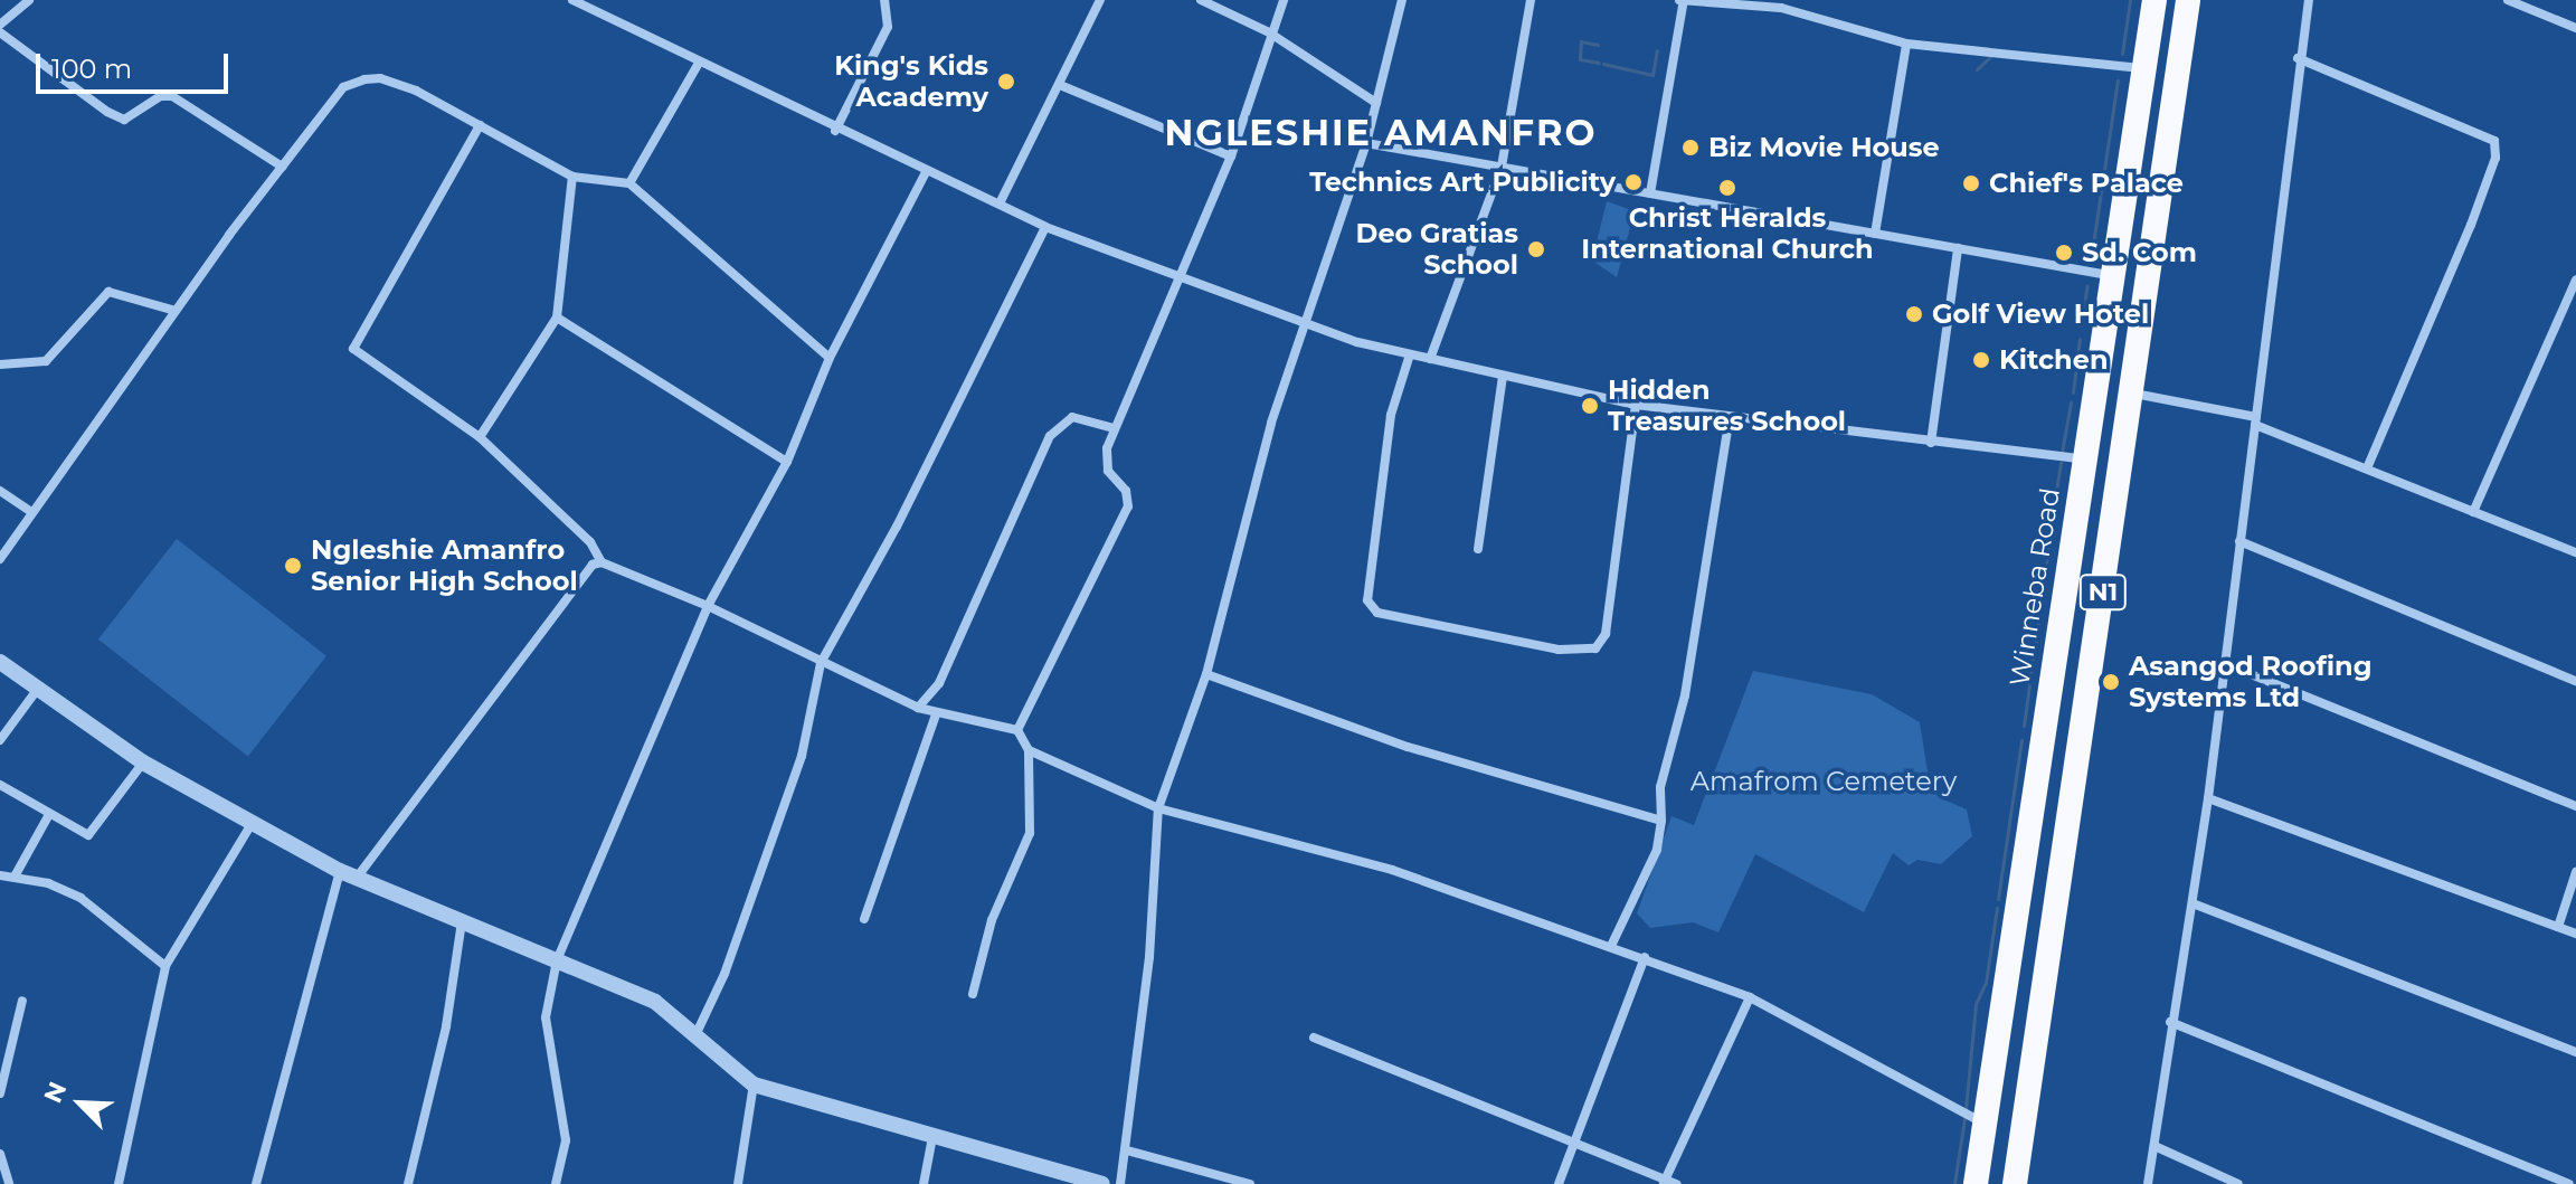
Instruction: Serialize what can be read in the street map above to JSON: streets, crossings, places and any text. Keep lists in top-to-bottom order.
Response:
{
  "streets": {
    "highway": ["Winneba Road", "N1"]
  },
  "districts": ["NGLESHIE AMANFRO"],
  "parks": ["Amafrom Cemetery"],
  "places": [
    "King's Kids Academy",
    "Biz Movie House",
    "Technics Art Publicity",
    "Chief's Palace",
    "Christ Heralds International Church",
    "Deo Gratias School",
    "Sd. Com",
    "Golf View Hotel",
    "Kitchen",
    "Hidden Treasures School",
    "Ngleshie Amanfro Senior High School",
    "Asangod Roofing Systems Ltd"
  ],
  "scale_bar": "100 m",
  "north": "top left"
}
